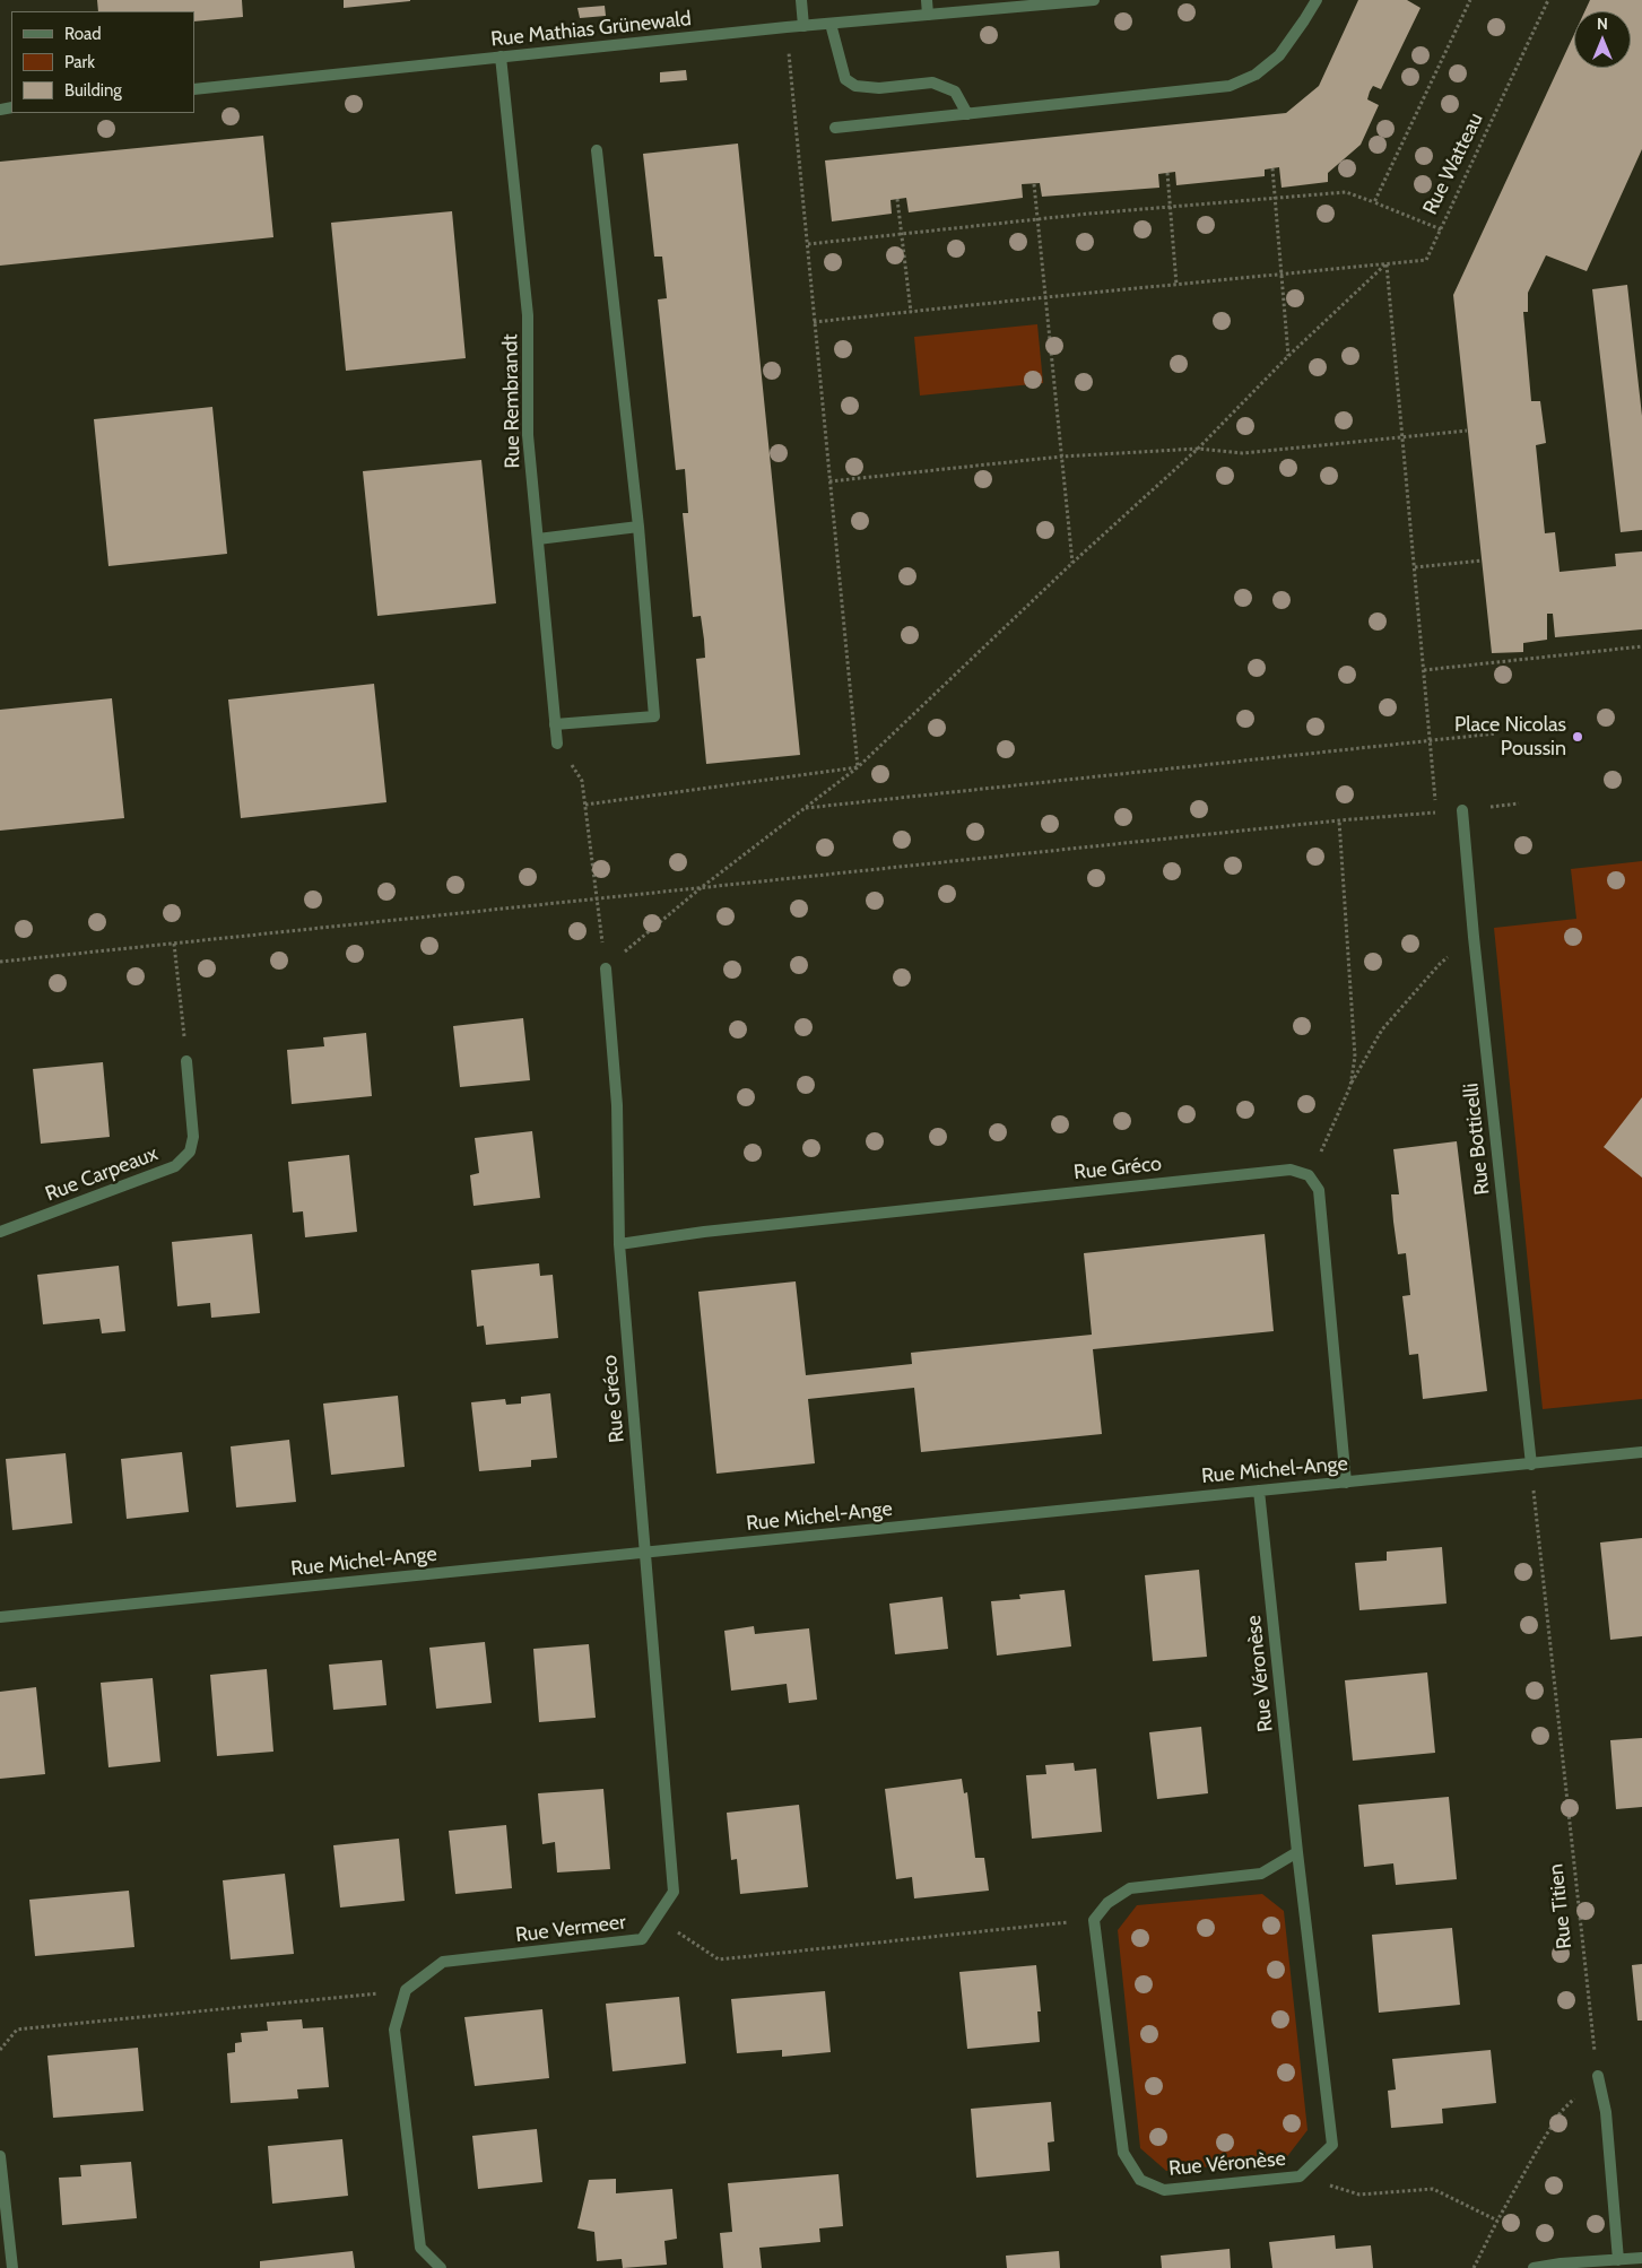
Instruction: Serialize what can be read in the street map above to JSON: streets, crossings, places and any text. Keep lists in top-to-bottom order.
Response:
{
  "streets": {
    "street": [
      "Rue Mathias Grünewald",
      "Rue Rembrandt",
      "Rue Botticelli",
      "Rue Gréco",
      "Rue Carpeaux",
      "Rue Michel-Ange",
      "Rue Véronèse",
      "Rue Vermeer"
    ],
    "path": ["Rue Watteau", "Rue Titien"]
  },
  "crossings": [
    ["Rue Mathias Grünewald", "Rue Rembrandt"],
    ["Rue Botticelli", "Rue Michel-Ange"],
    ["Rue Botticelli", "Rue Titien"],
    ["Rue Gréco", "Rue Michel-Ange"],
    ["Rue Gréco", "Rue Vermeer"],
    ["Rue Michel-Ange", "Rue Véronèse"],
    ["Rue Michel-Ange", "Rue Titien"],
    ["Rue Michel-Ange", "Rue Vermeer"]
  ],
  "places": ["Place Nicolas Poussin"],
  "legend": ["Road", "Park", "Building"],
  "north": "top"
}
